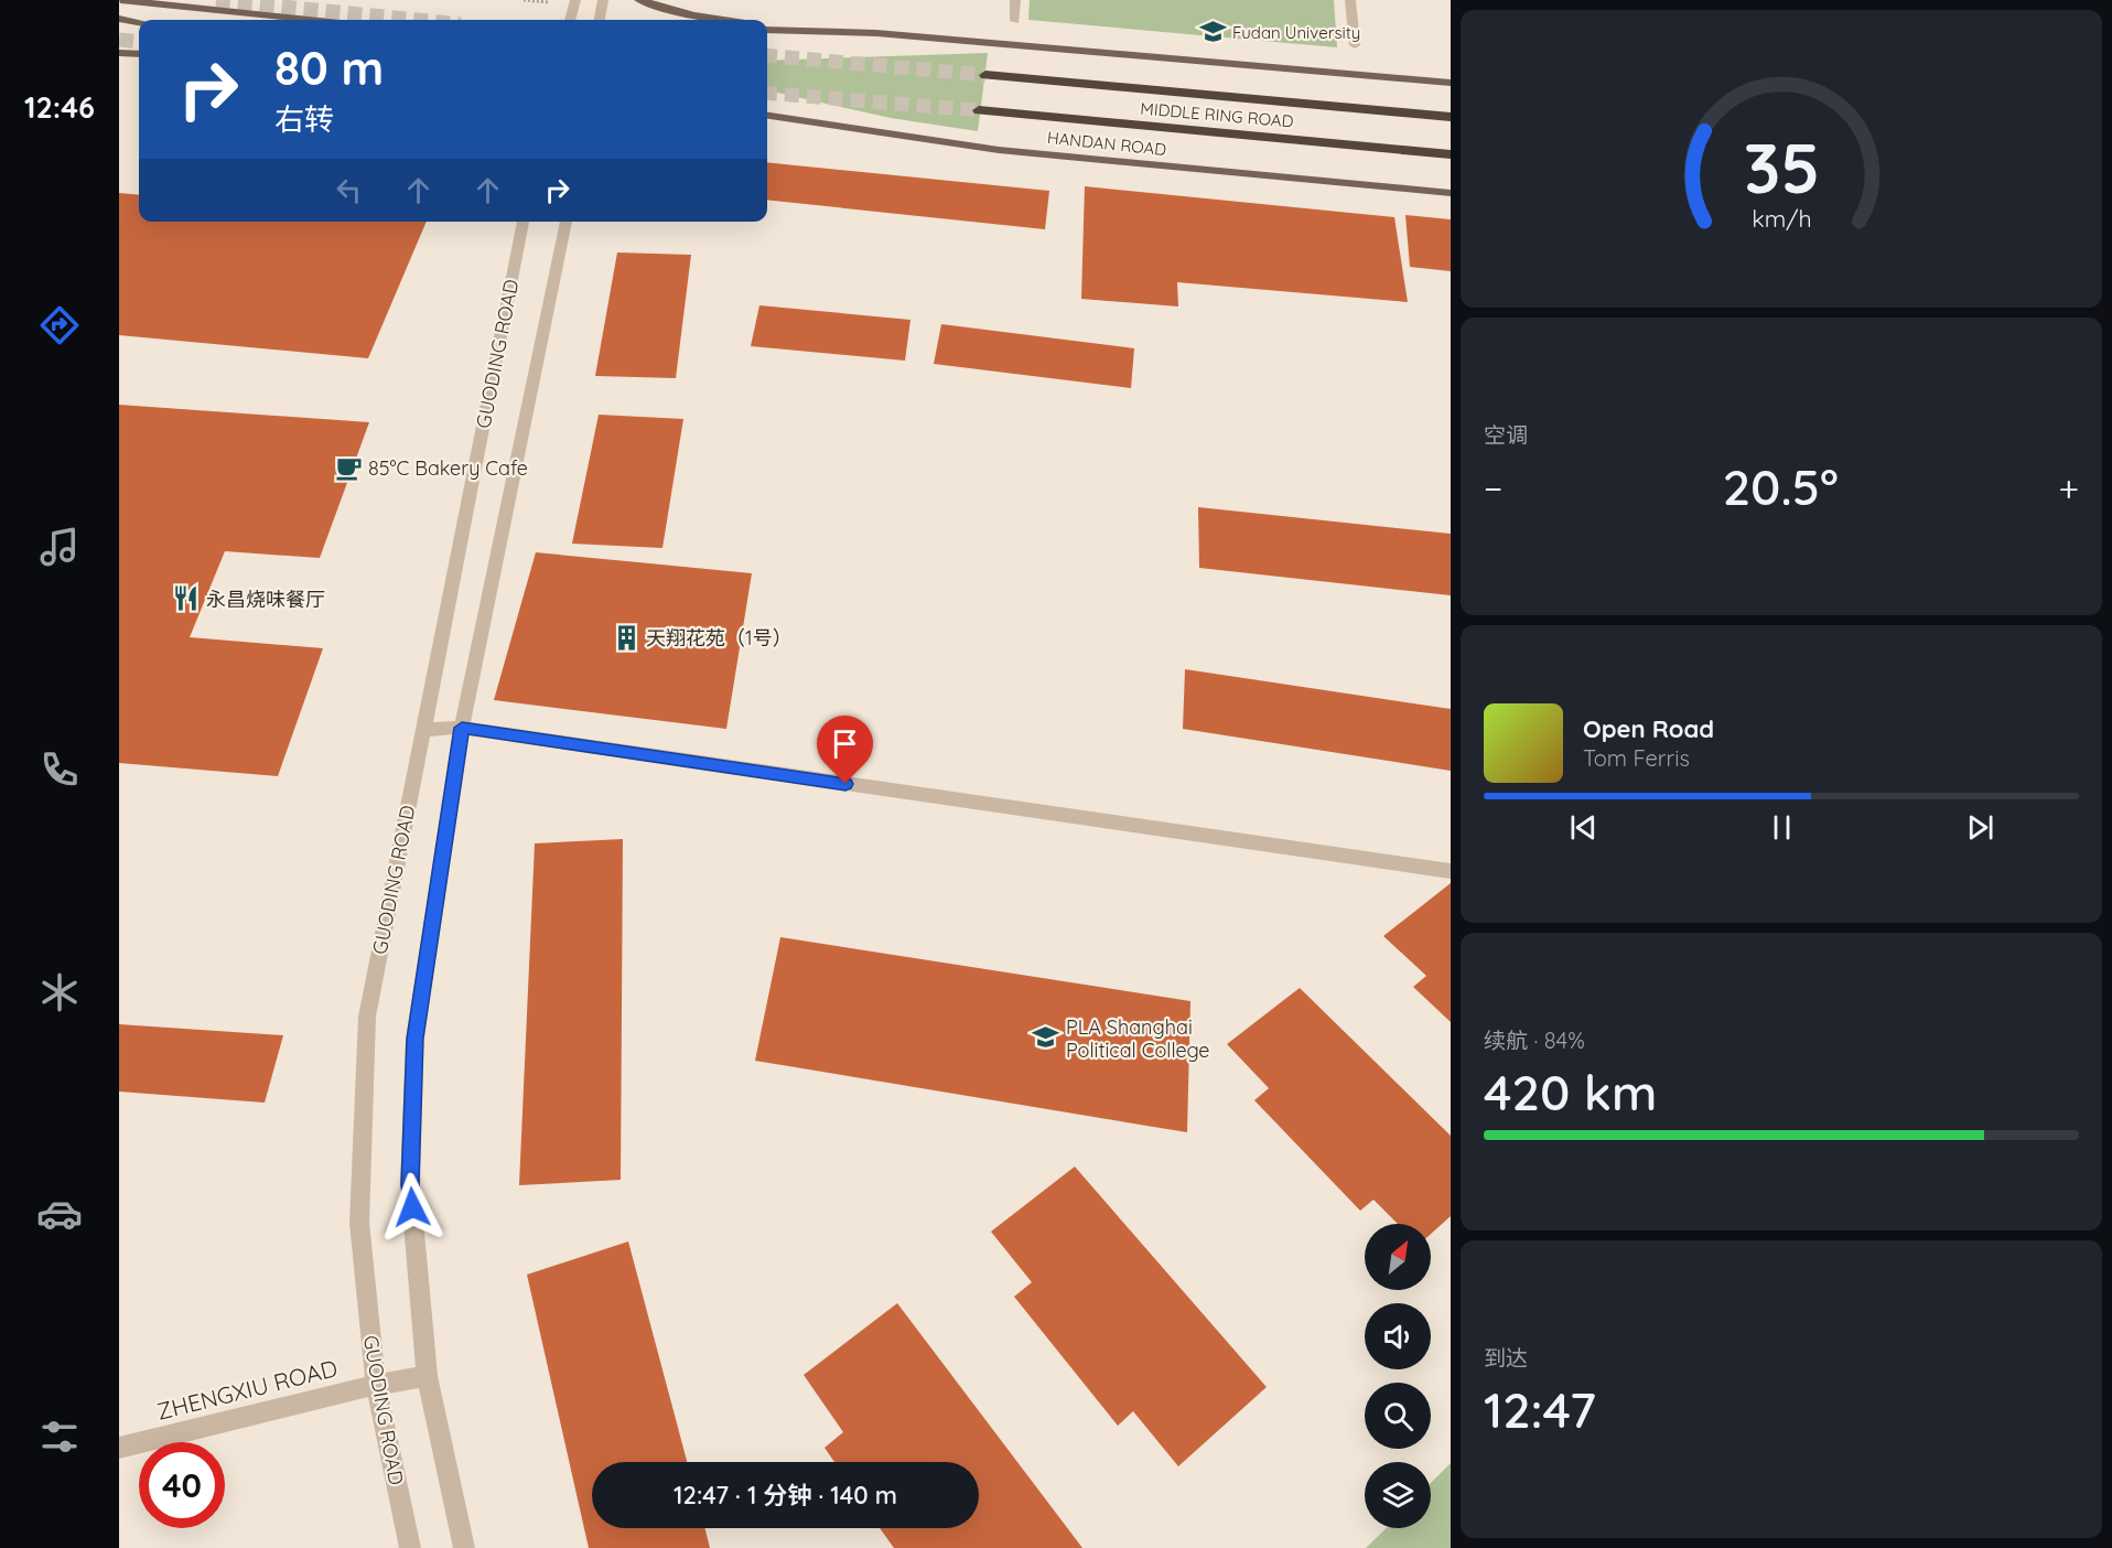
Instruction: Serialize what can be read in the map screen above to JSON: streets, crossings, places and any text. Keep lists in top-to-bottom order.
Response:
{
  "streets": {
    "highway": ["MIDDLE RING ROAD"],
    "main road": ["HANDAN ROAD"],
    "street": ["GUODING ROAD", "ZHENGXIU ROAD"]
  },
  "crossings": [
    ["GUODING ROAD", "ZHENGXIU ROAD"]
  ],
  "places": {
    "school or university": ["Fudan University", "PLA Shanghai Political College"],
    "cafe": ["85°C Bakery Cafe"],
    "restaurant": ["永昌烧味餐厅"],
    "building": ["天翔花苑（1号）"]
  },
  "north": "top right",
  "page": {
    "tabs": "12:46",
    "turn": ["80 m", "右转"],
    "tile": [
      "空调",
      ["续航 · 84%", "420 km"],
      ["到达", "12:47"]
    ],
    "heat": ["−", "20.5°", "+"],
    "song": ["Open Road", "Tom Ferris"],
    "limit": "40",
    "trip": "12:47 · 1 分钟 · 140 m",
    "gauge": ["35", "km/h"]
  }
}
